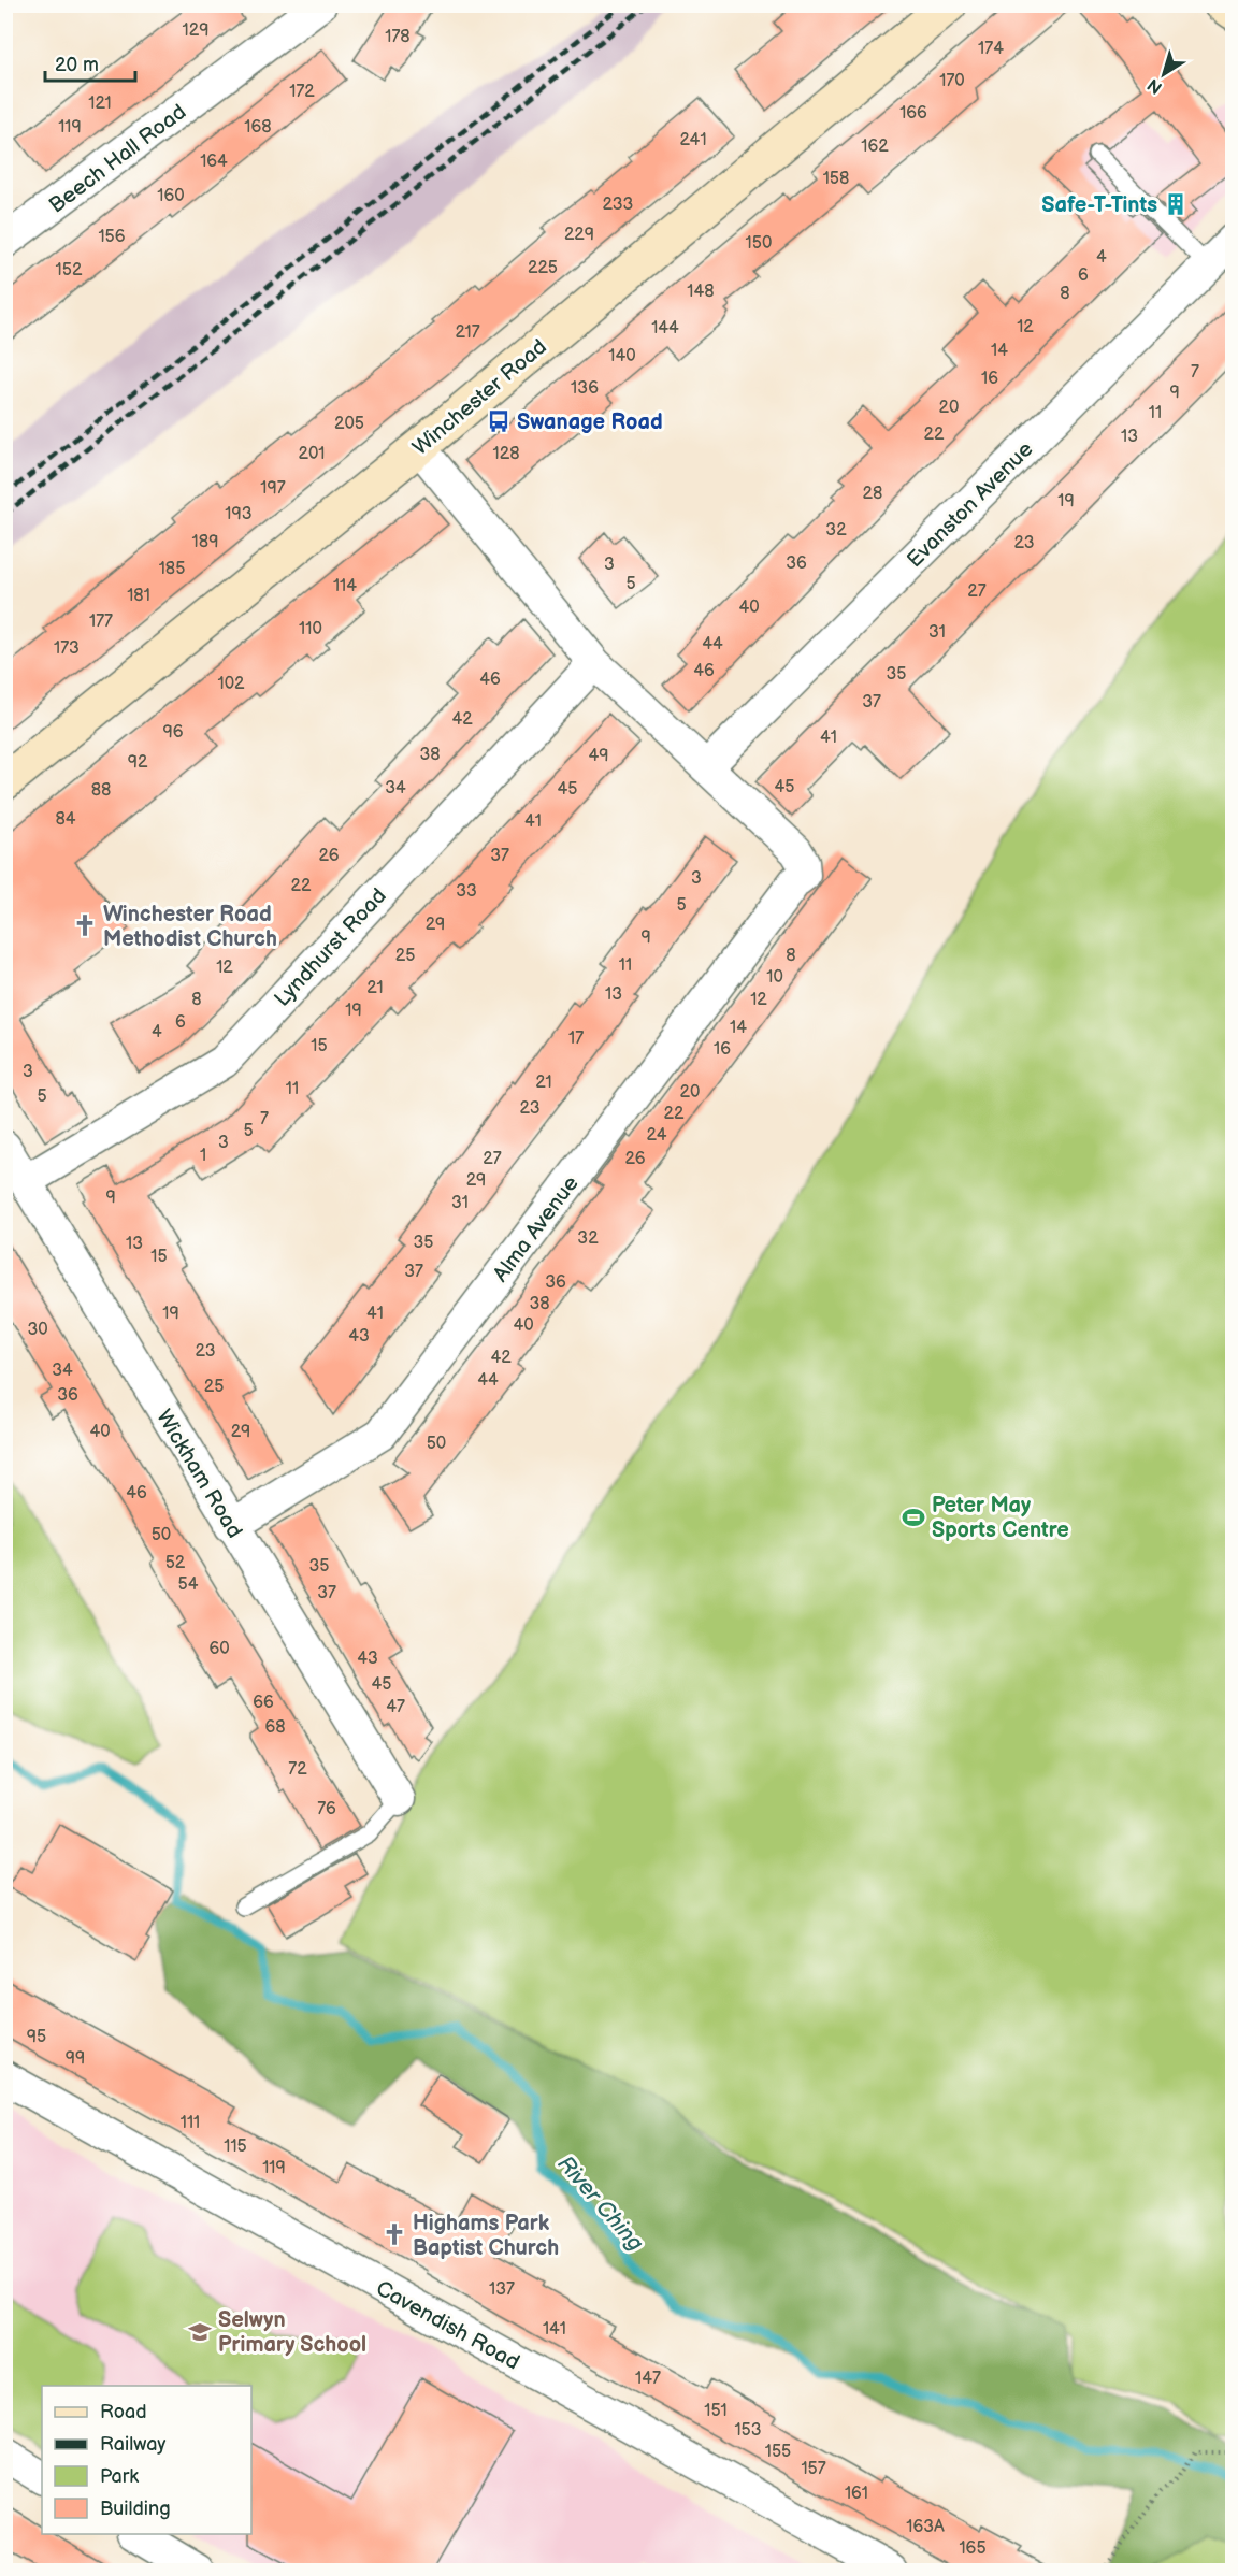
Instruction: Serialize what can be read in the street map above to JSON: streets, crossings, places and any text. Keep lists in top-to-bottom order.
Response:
{
  "streets": {
    "main road": ["Winchester Road"],
    "street": [
      "Beech Hall Road",
      "Evanston Avenue",
      "Lyndhurst Road",
      "Alma Avenue",
      "Wickham Road",
      "Cavendish Road"
    ]
  },
  "crossings": [
    ["Evanston Avenue", "Alma Avenue"],
    ["Lyndhurst Road", "Wickham Road"],
    ["Alma Avenue", "Wickham Road"]
  ],
  "water": ["River Ching"],
  "places": {
    "building": ["Safe-T-Tints"],
    "bus stop": ["Swanage Road"],
    "church": ["Winchester Road Methodist Church", "Highams Park Baptist Church"],
    "sports": ["Peter May Sports Centre"],
    "school or university": ["Selwyn Primary School"]
  },
  "house_numbers": [
    "129",
    "178",
    "174",
    "170",
    "172",
    "121",
    "166",
    "119",
    "168",
    "241",
    "162",
    "164",
    "158",
    "160",
    "233",
    "229",
    "156",
    "150",
    "4",
    "225",
    "152",
    "6",
    "148",
    "8",
    "12",
    "144",
    "217",
    "14",
    "140",
    "7",
    "16",
    "136",
    "9",
    "20",
    "11",
    "205",
    "22",
    "13",
    "201",
    "128",
    "197",
    "28",
    "19",
    "193",
    "32",
    "189",
    "23",
    "36",
    "3",
    "185",
    "5",
    "114",
    "27",
    "181",
    "40",
    "177",
    "110",
    "31",
    "44",
    "173",
    "46",
    "35",
    "46",
    "102",
    "37",
    "42",
    "96",
    "41",
    "38",
    "49",
    "92",
    "45",
    "34",
    "45",
    "88",
    "84",
    "41",
    "26",
    "37",
    "3",
    "22",
    "33",
    "5",
    "29",
    "9",
    "25",
    "8",
    "11",
    "12",
    "10",
    "21",
    "13",
    "8",
    "12",
    "19",
    "6",
    "14",
    "4",
    "17",
    "15",
    "16",
    "3",
    "21",
    "11",
    "20",
    "5",
    "23",
    "22",
    "7",
    "5",
    "24",
    "3",
    "1",
    "27",
    "26",
    "29",
    "9",
    "31",
    "32",
    "35",
    "13",
    "15",
    "37",
    "36",
    "38",
    "19",
    "41",
    "40",
    "30",
    "43",
    "23",
    "42",
    "34",
    "44",
    "25",
    "36",
    "40",
    "29",
    "50",
    "46",
    "50",
    "52",
    "35",
    "54",
    "37",
    "60",
    "43",
    "45",
    "66",
    "47",
    "68",
    "72",
    "76",
    "95",
    "99",
    "111",
    "115",
    "119",
    "137",
    "141",
    "147",
    "151",
    "153",
    "155",
    "157",
    "161",
    "163A",
    "165"
  ],
  "legend": [
    "Road",
    "Railway",
    "Park",
    "Building"
  ],
  "scale_bar": "20 m",
  "north": "bottom left"
}
